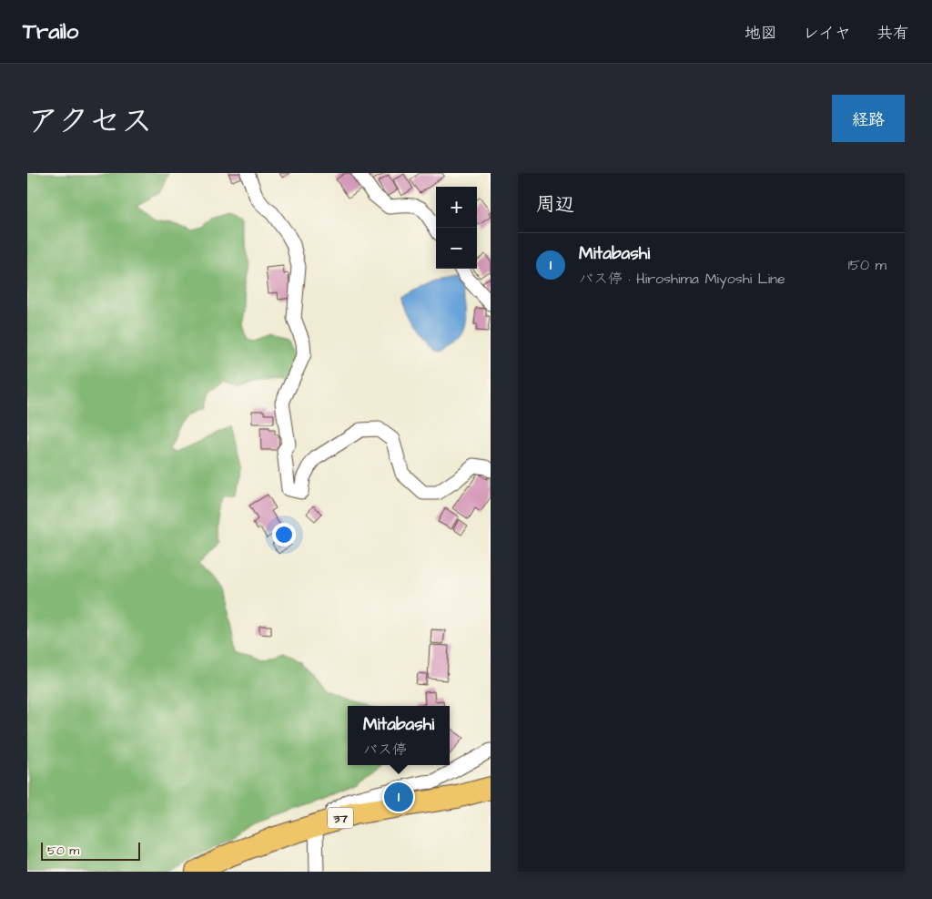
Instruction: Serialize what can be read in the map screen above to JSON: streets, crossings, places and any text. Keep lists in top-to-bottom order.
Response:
{
  "streets": {
    "main road": ["37"]
  },
  "scale_bar": "50 m",
  "page": {
    "header": "Trailo",
    "nav": ["地図", "レイヤ", "共有"],
    "title": "アクセス",
    "buttons": "経路",
    "heading": "周辺",
    "map_buttons": ["+", "−"],
    "list": [
      {
        "mark": "1",
        "name": "Mitabashi",
        "note": "バス停 · Hiroshima Miyoshi Line",
        "value": "150 m"
      }
    ],
    "popup": ["Mitabashi", "バス停"],
    "pins": "1",
    "scale": "50 m"
  }
}
